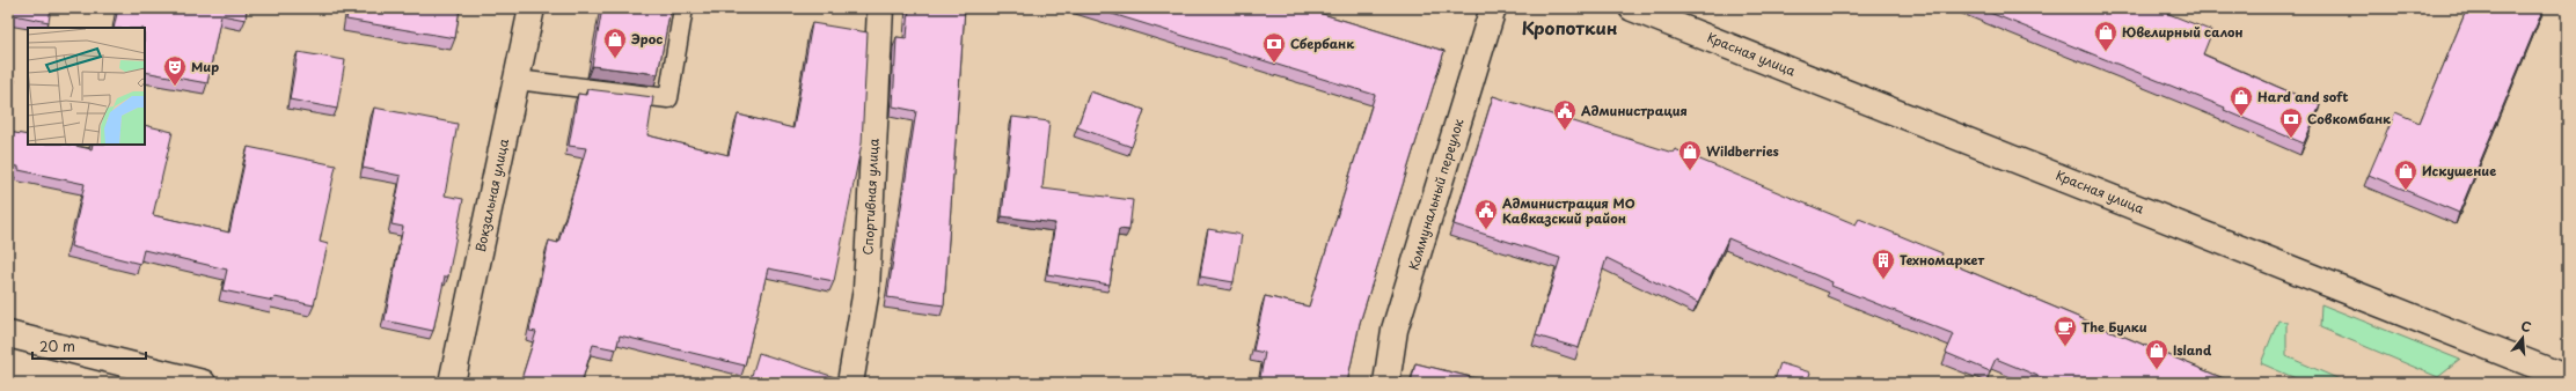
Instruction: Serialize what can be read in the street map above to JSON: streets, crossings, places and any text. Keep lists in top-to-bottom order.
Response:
{
  "streets": {
    "street": [
      "Красная улица",
      "Коммунальный переулок",
      "Вокзальная улица",
      "Спортивная улица"
    ]
  },
  "districts": ["Кропоткин"],
  "places": {
    "shop": [
      "Ювелирный салон",
      "Эрос",
      "Hard and soft",
      "Wildberries",
      "Искушение",
      "Island"
    ],
    "bank": ["Сбербанк", "Совкомбанк"],
    "theatre": ["Мир"],
    "public building": ["Администрация", "Администрация МО Кавказский район"],
    "building": ["Техномаркет"],
    "cafe": ["The Булки"]
  },
  "scale_bar": "20 m",
  "north": "top"
}
